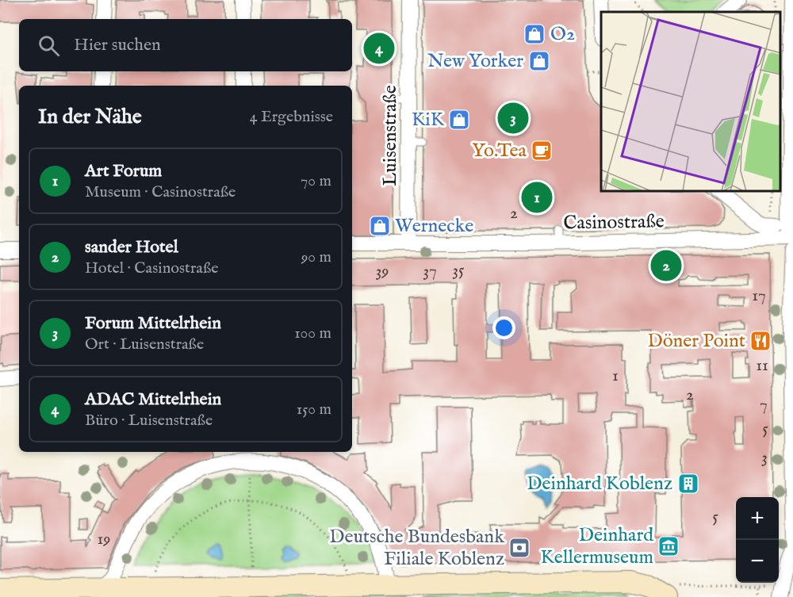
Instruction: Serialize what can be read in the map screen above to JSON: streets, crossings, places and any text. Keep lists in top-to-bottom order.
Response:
{
  "streets": {
    "street": ["Luisenstraße", "Casinostraße"]
  },
  "crossings": [
    ["Luisenstraße", "Casinostraße"]
  ],
  "places": {
    "shop": [
      "O2",
      "New Yorker",
      "KiK",
      "Wernecke"
    ],
    "cafe": ["Yo.Tea"],
    "restaurant": ["Döner Point"],
    "building": ["Deinhard Koblenz"],
    "museum": ["Deinhard Kellermuseum"],
    "bank": ["Deutsche Bundesbank Filiale Koblenz"]
  },
  "house_numbers": [
    "2",
    "35",
    "39",
    "37",
    "17",
    "11",
    "1",
    "2",
    "7",
    "5",
    "3",
    "5",
    "19"
  ],
  "page": {
    "search": "Hier suchen",
    "pins": [
      "4",
      "3",
      "1",
      "2"
    ],
    "heading": ["In der Nähe", "4 Ergebnisse"],
    "list": [
      {
        "mark": "1",
        "name": "Art Forum",
        "note": "Museum · Casinostraße",
        "value": "70 m"
      },
      {
        "mark": "2",
        "name": "sander Hotel",
        "note": "Hotel · Casinostraße",
        "value": "90 m"
      },
      {
        "mark": "3",
        "name": "Forum Mittelrhein",
        "note": "Ort · Luisenstraße",
        "value": "100 m"
      },
      {
        "mark": "4",
        "name": "ADAC Mittelrhein",
        "note": "Büro · Luisenstraße",
        "value": "150 m"
      }
    ],
    "map_buttons": ["+", "−"]
  }
}
